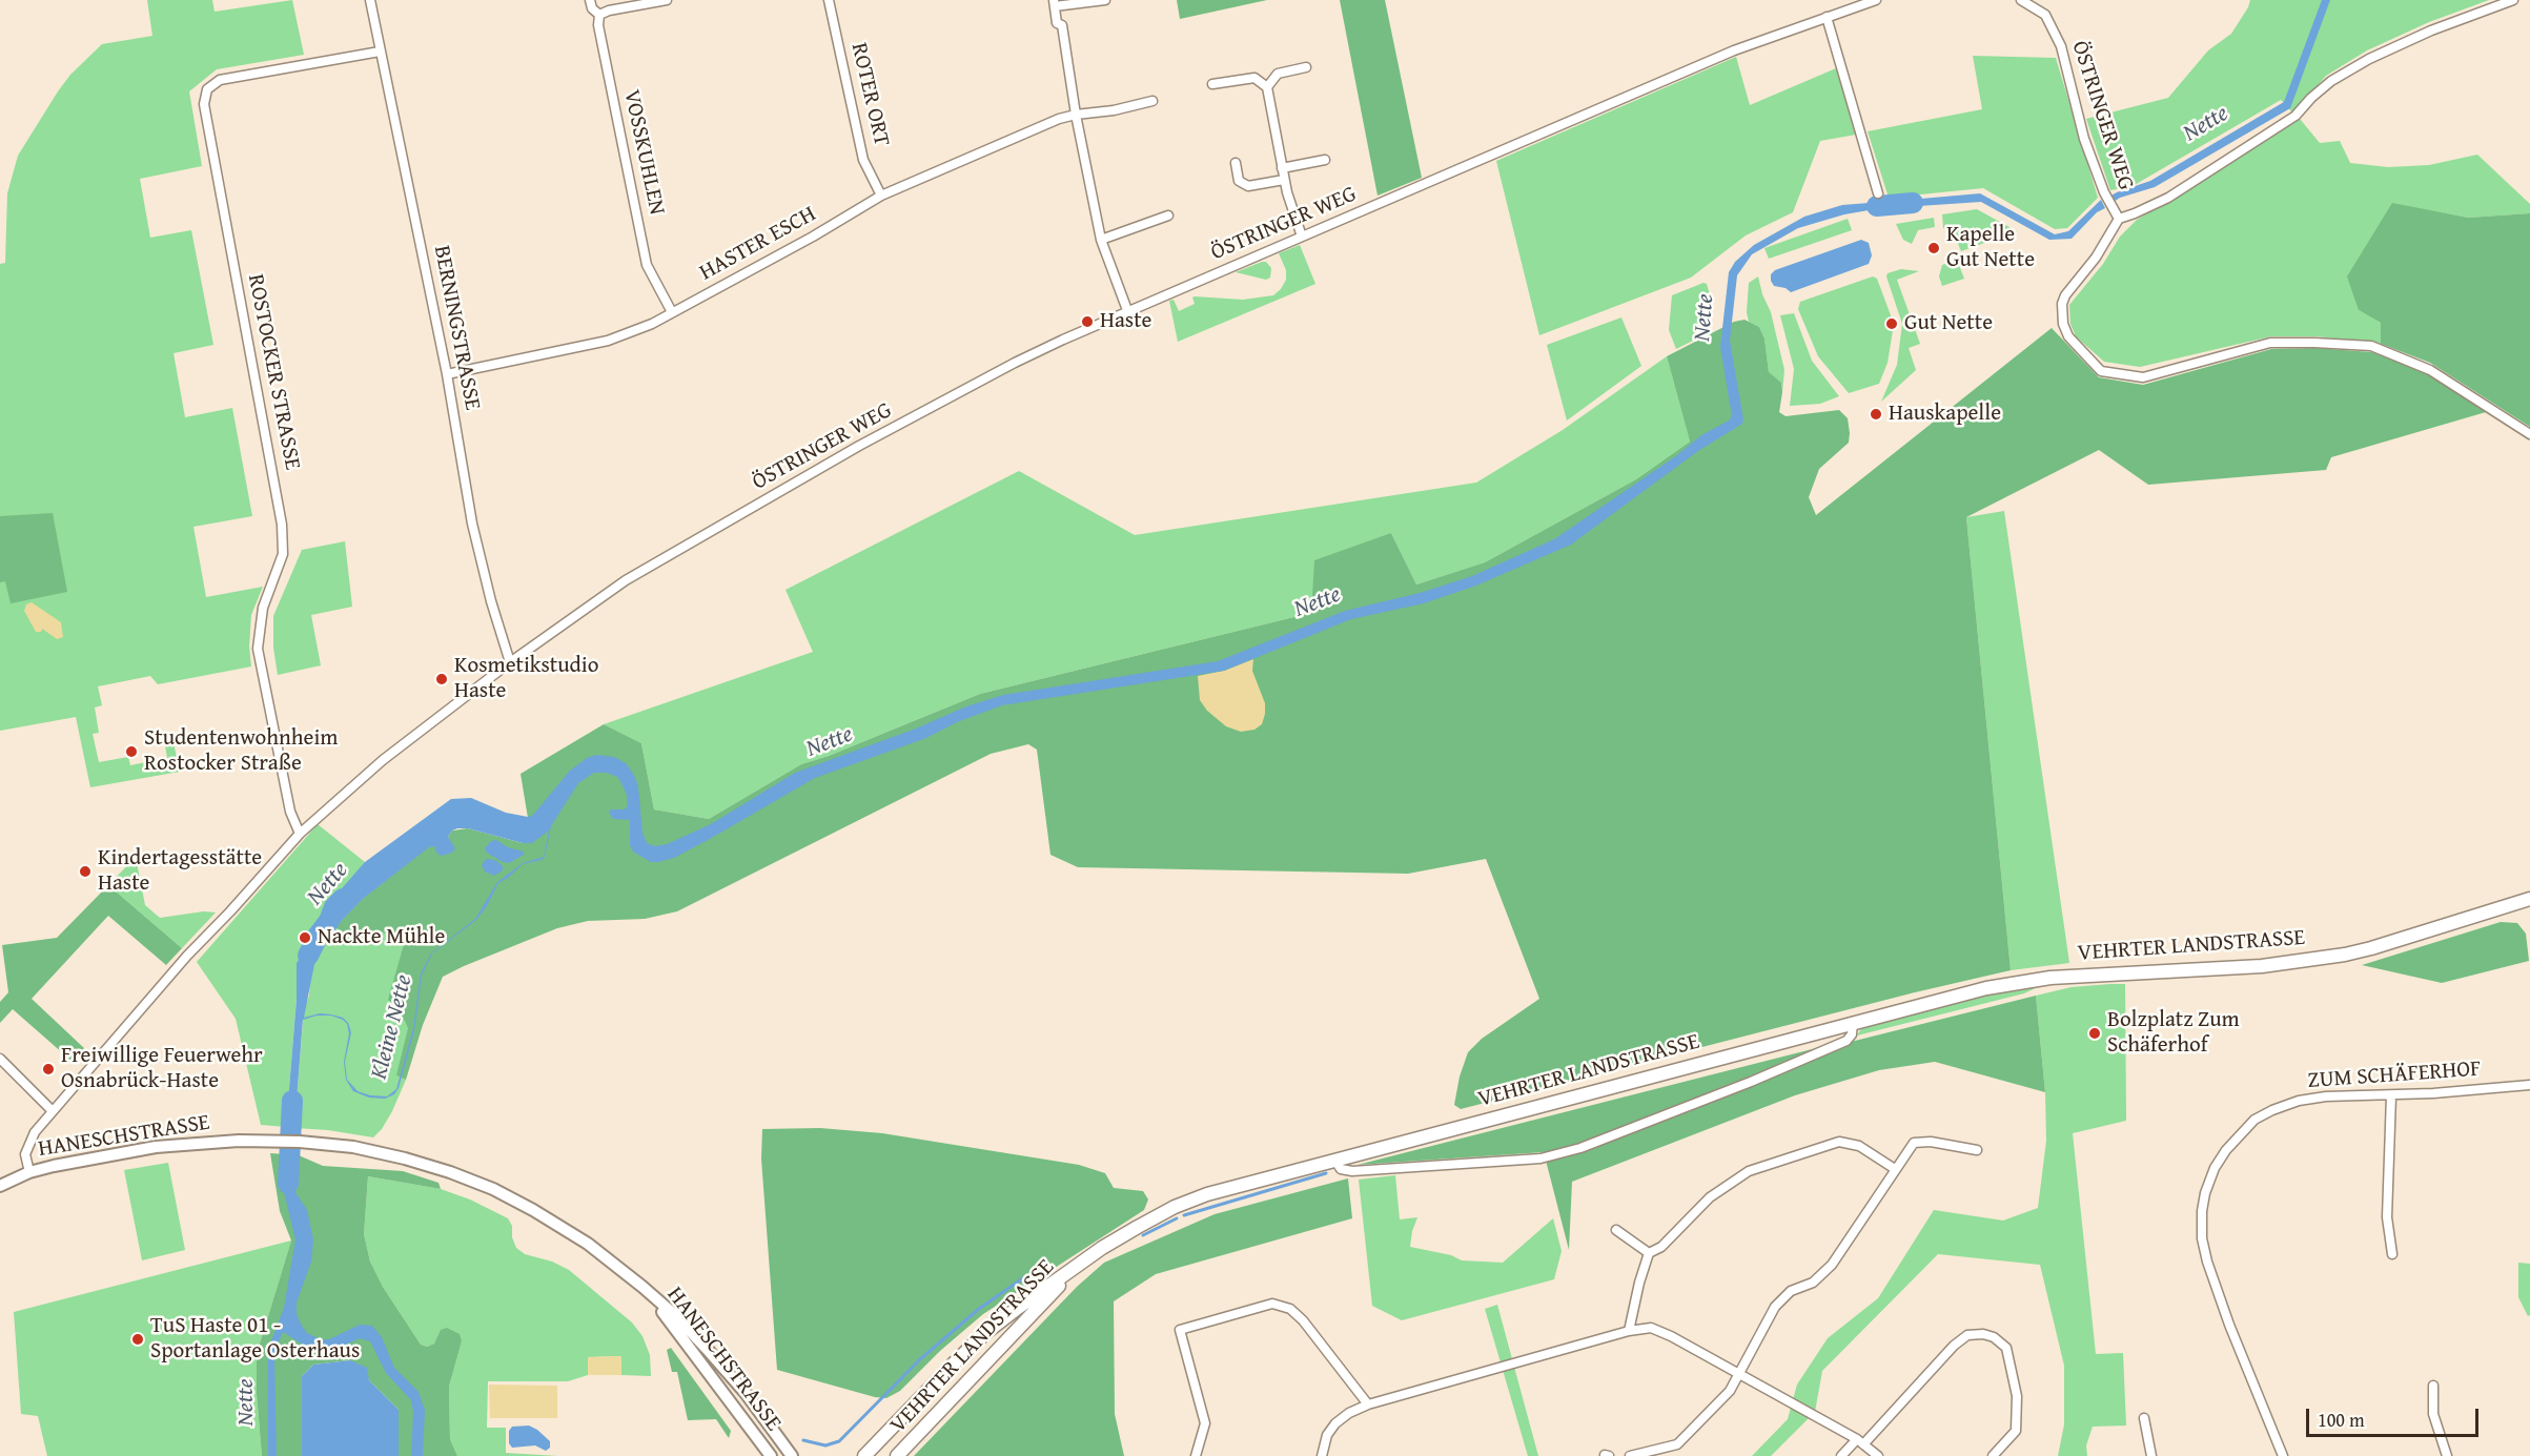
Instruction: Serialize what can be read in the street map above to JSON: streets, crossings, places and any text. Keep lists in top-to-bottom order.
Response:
{
  "streets": {
    "main road": ["VEHRTER LANDSTRASSE"],
    "street": [
      "ROTER ORT",
      "ÖSTRINGER WEG",
      "VOSSKUHLEN",
      "HASTER ESCH",
      "BERNINGSTRASSE",
      "ROSTOCKER STRASSE",
      "ZUM SCHÄFERHOF",
      "HANESCHSTRASSE"
    ]
  },
  "crossings": [
    ["ROTER ORT", "HASTER ESCH"],
    ["ÖSTRINGER WEG", "BERNINGSTRASSE"],
    ["ÖSTRINGER WEG", "ROSTOCKER STRASSE"],
    ["ÖSTRINGER WEG", "HANESCHSTRASSE"],
    ["VOSSKUHLEN", "HASTER ESCH"],
    ["HASTER ESCH", "BERNINGSTRASSE"],
    ["BERNINGSTRASSE", "ROSTOCKER STRASSE"]
  ],
  "water": ["Nette", "Kleine Nette"],
  "places": [
    "Kapelle Gut Nette",
    "Haste",
    "Gut Nette",
    "Hauskapelle",
    "Kosmetikstudio Haste",
    "Studentenwohnheim Rostocker Straße",
    "Kindertagesstätte Haste",
    "Nackte Mühle",
    "Bolzplatz Zum Schäferhof",
    "Freiwillige Feuerwehr Osnabrück-Haste",
    "TuS Haste 01 - Sportanlage Osterhaus"
  ],
  "scale_bar": "100 m"
}
